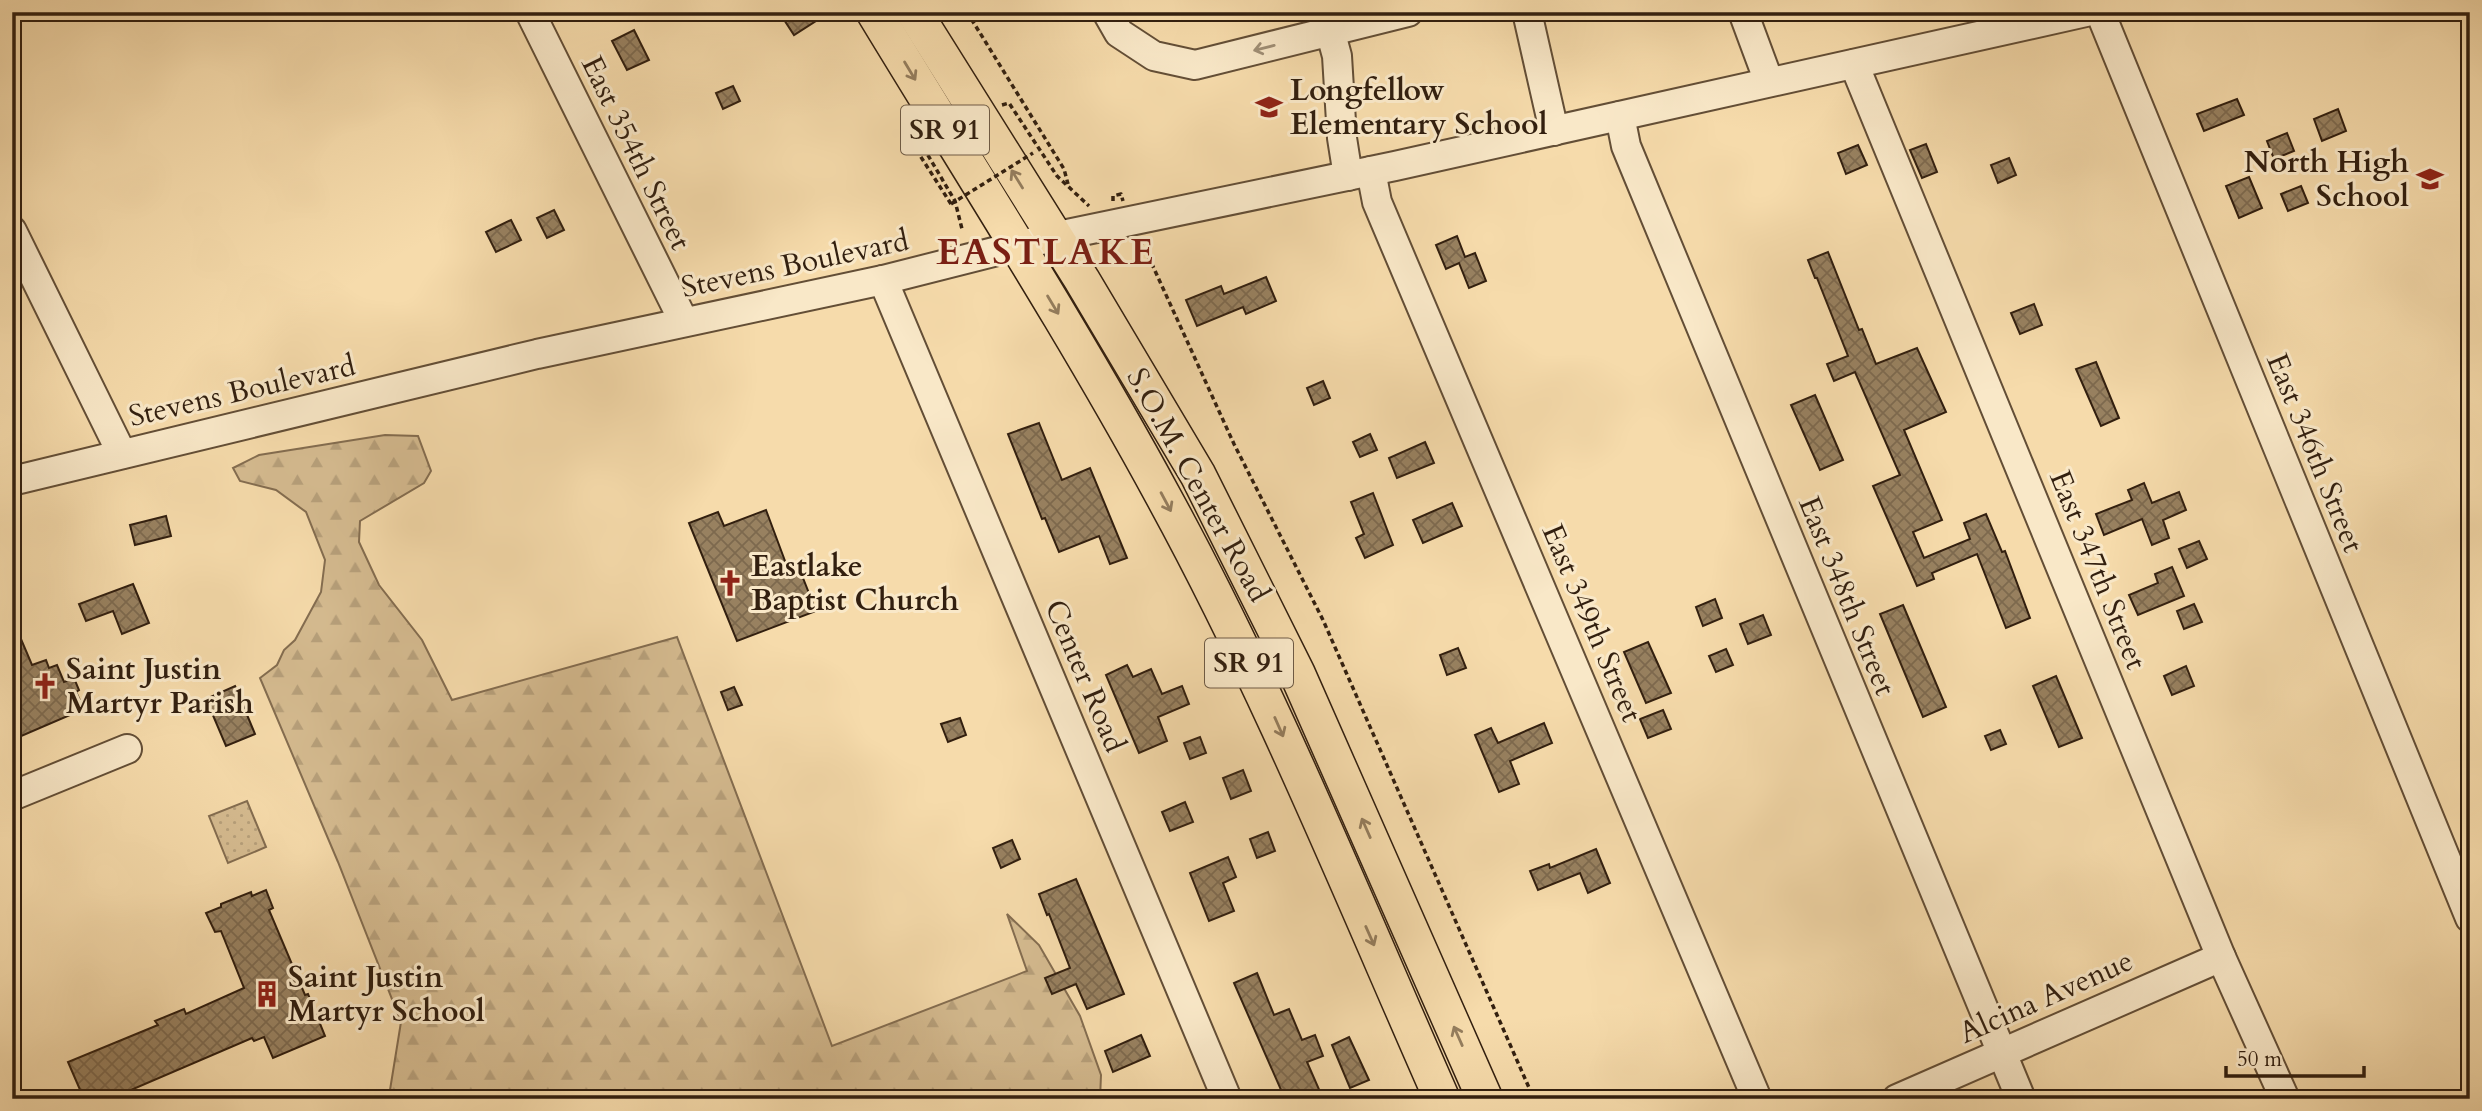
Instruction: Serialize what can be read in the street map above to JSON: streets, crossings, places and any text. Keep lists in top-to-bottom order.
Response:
{
  "streets": {
    "main road": ["SR 91", "S.O.M. Center Road"],
    "street": [
      "East 354th Street",
      "Stevens Boulevard",
      "East 346th Street",
      "East 347th Street",
      "East 348th Street",
      "East 349th Street",
      "Center Road",
      "Alcina Avenue"
    ]
  },
  "crossings": [
    ["East 354th Street", "Stevens Boulevard"],
    ["Stevens Boulevard", "East 346th Street"],
    ["Stevens Boulevard", "S.O.M. Center Road"],
    ["Stevens Boulevard", "East 347th Street"],
    ["Stevens Boulevard", "East 348th Street"],
    ["Stevens Boulevard", "East 349th Street"],
    ["Stevens Boulevard", "Center Road"],
    ["East 347th Street", "Alcina Avenue"],
    ["East 348th Street", "Alcina Avenue"]
  ],
  "districts": ["EASTLAKE"],
  "places": {
    "school or university": ["Longfellow Elementary School", "North High School"],
    "church": ["Eastlake Baptist Church", "Saint Justin Martyr Parish"],
    "building": ["Saint Justin Martyr School"]
  },
  "scale_bar": "50 m"
}
